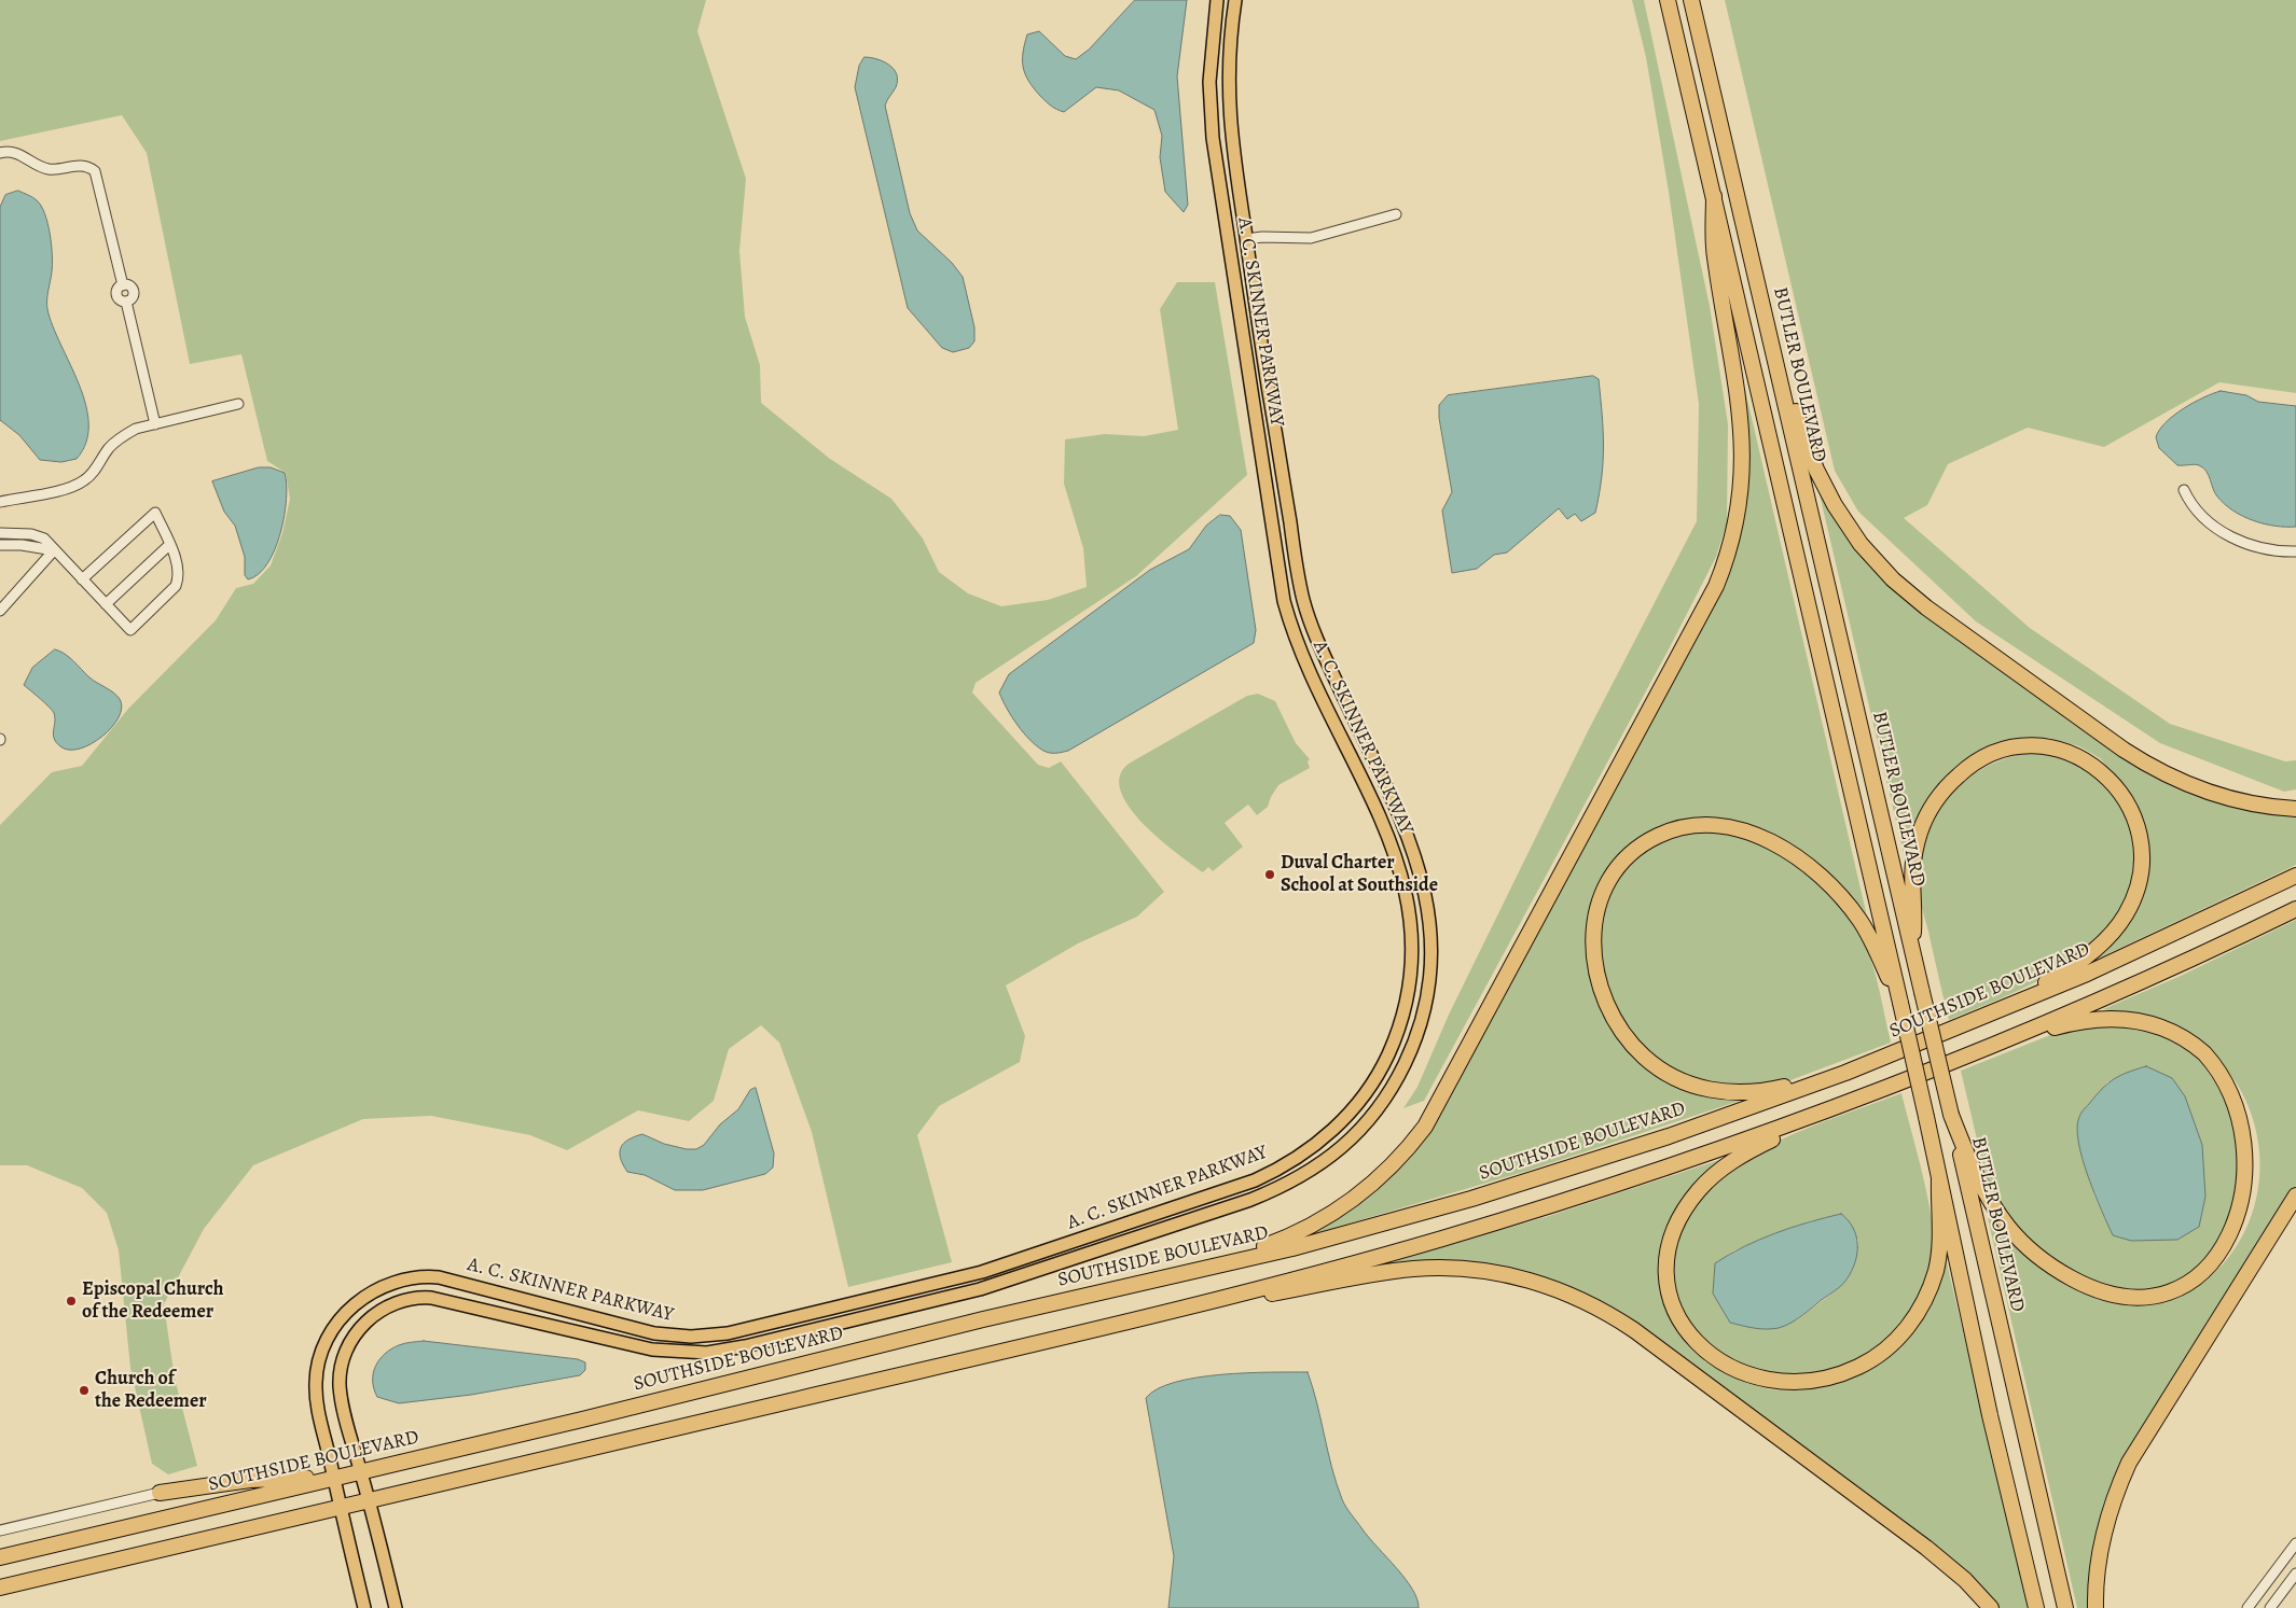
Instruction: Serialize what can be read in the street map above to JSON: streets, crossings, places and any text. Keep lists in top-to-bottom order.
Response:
{
  "streets": {
    "highway": ["BUTLER BOULEVARD", "SOUTHSIDE BOULEVARD"],
    "main road": ["A. C. SKINNER PARKWAY"]
  },
  "crossings": [
    ["A. C. SKINNER PARKWAY", "SOUTHSIDE BOULEVARD"]
  ],
  "places": ["Duval Charter School at Southside", "Episcopal Church of the Redeemer", "Church of the Redeemer"]
}
